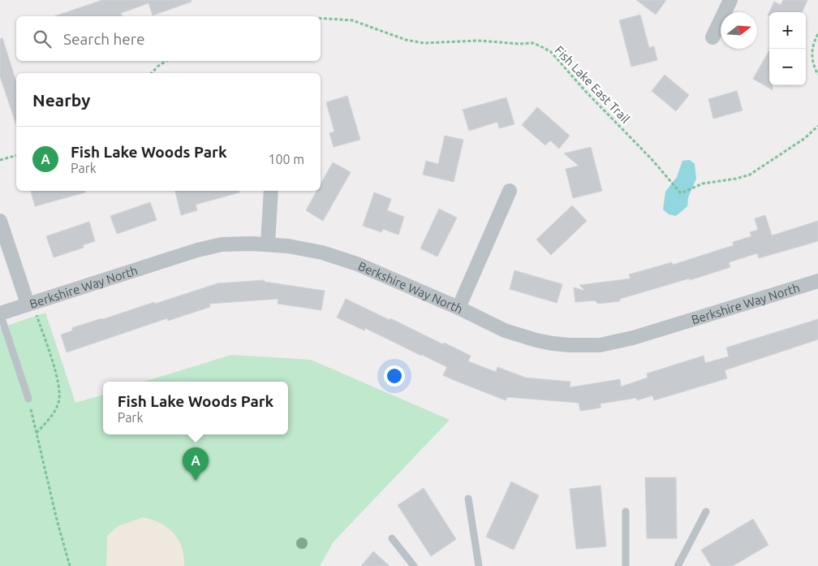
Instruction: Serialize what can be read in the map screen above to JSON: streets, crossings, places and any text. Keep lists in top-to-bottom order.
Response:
{
  "streets": {
    "street": ["Berkshire Way North"],
    "path": ["Fish Lake East Trail"]
  },
  "north": "right",
  "page": {
    "map_buttons": ["+", "−"],
    "search": "Search here",
    "heading": "Nearby",
    "list": [
      {
        "mark": "A",
        "name": "Fish Lake Woods Park",
        "note": "Park",
        "value": "100 m"
      }
    ],
    "popup": ["Fish Lake Woods Park", "Park"],
    "pins": "A"
  }
}
